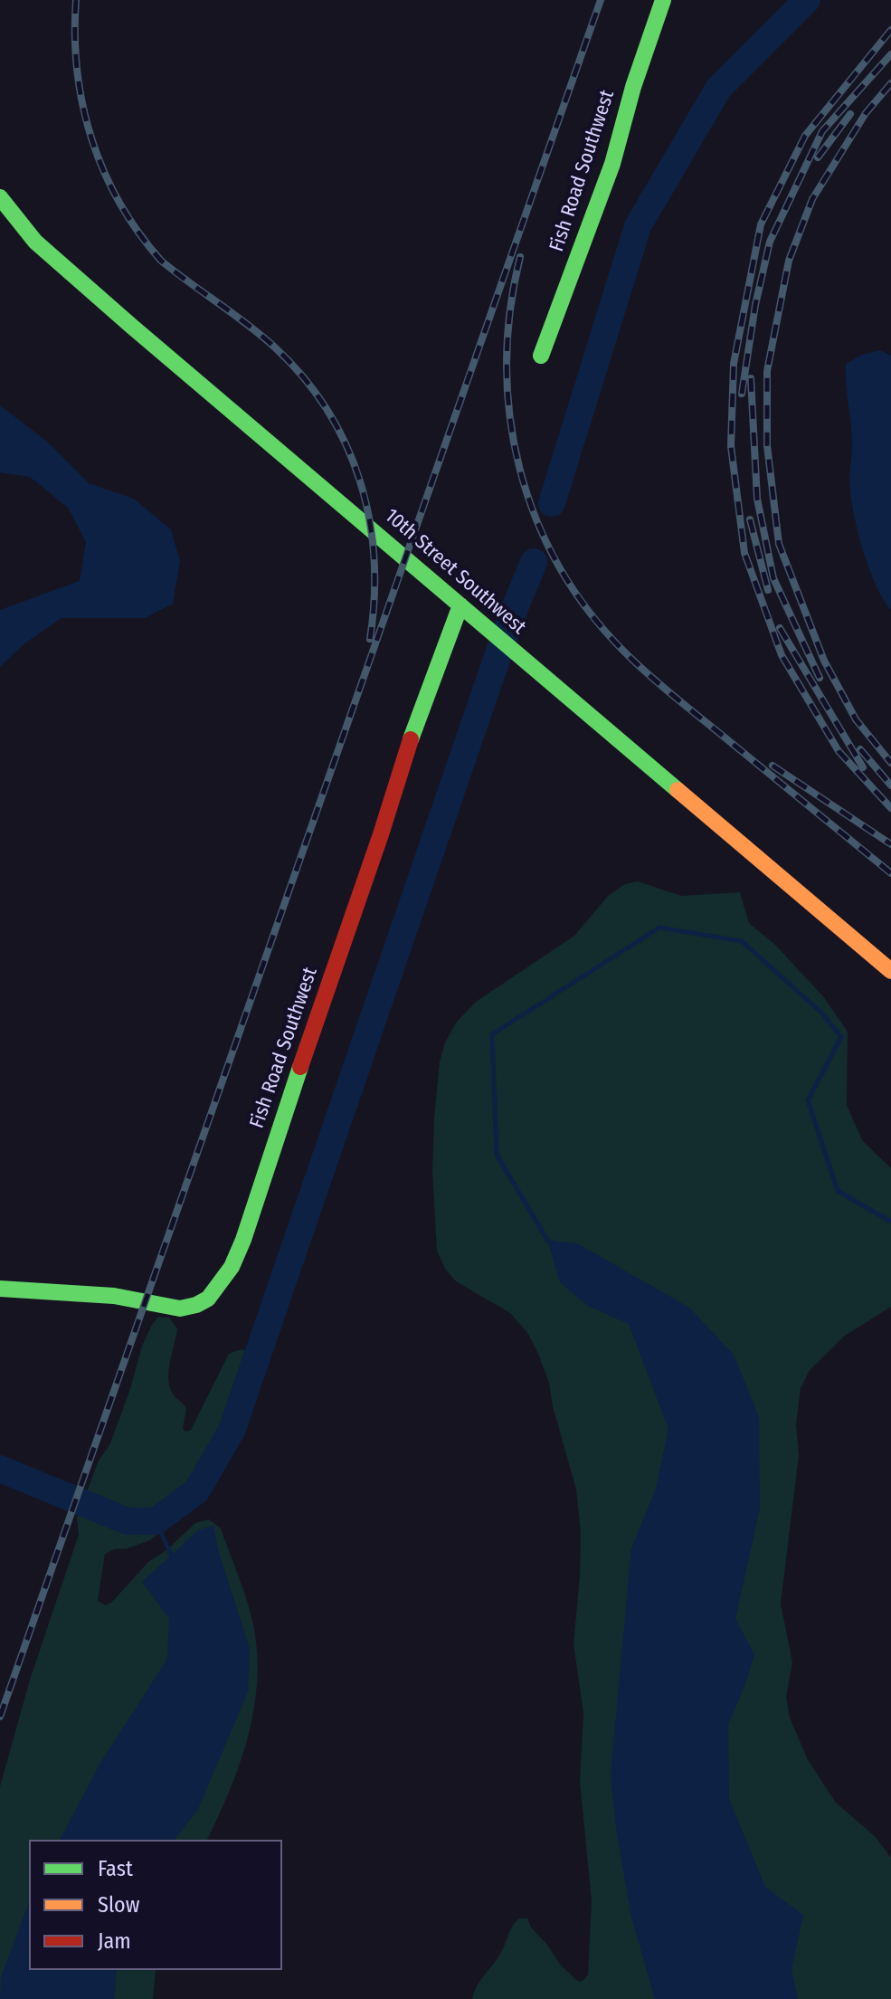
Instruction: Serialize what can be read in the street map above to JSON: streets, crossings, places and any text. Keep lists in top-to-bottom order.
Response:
{
  "streets": {
    "street": ["Fish Road Southwest", "10th Street Southwest"]
  },
  "crossings": [
    ["Fish Road Southwest", "10th Street Southwest"]
  ],
  "legend": ["Fast", "Slow", "Jam"]
}
